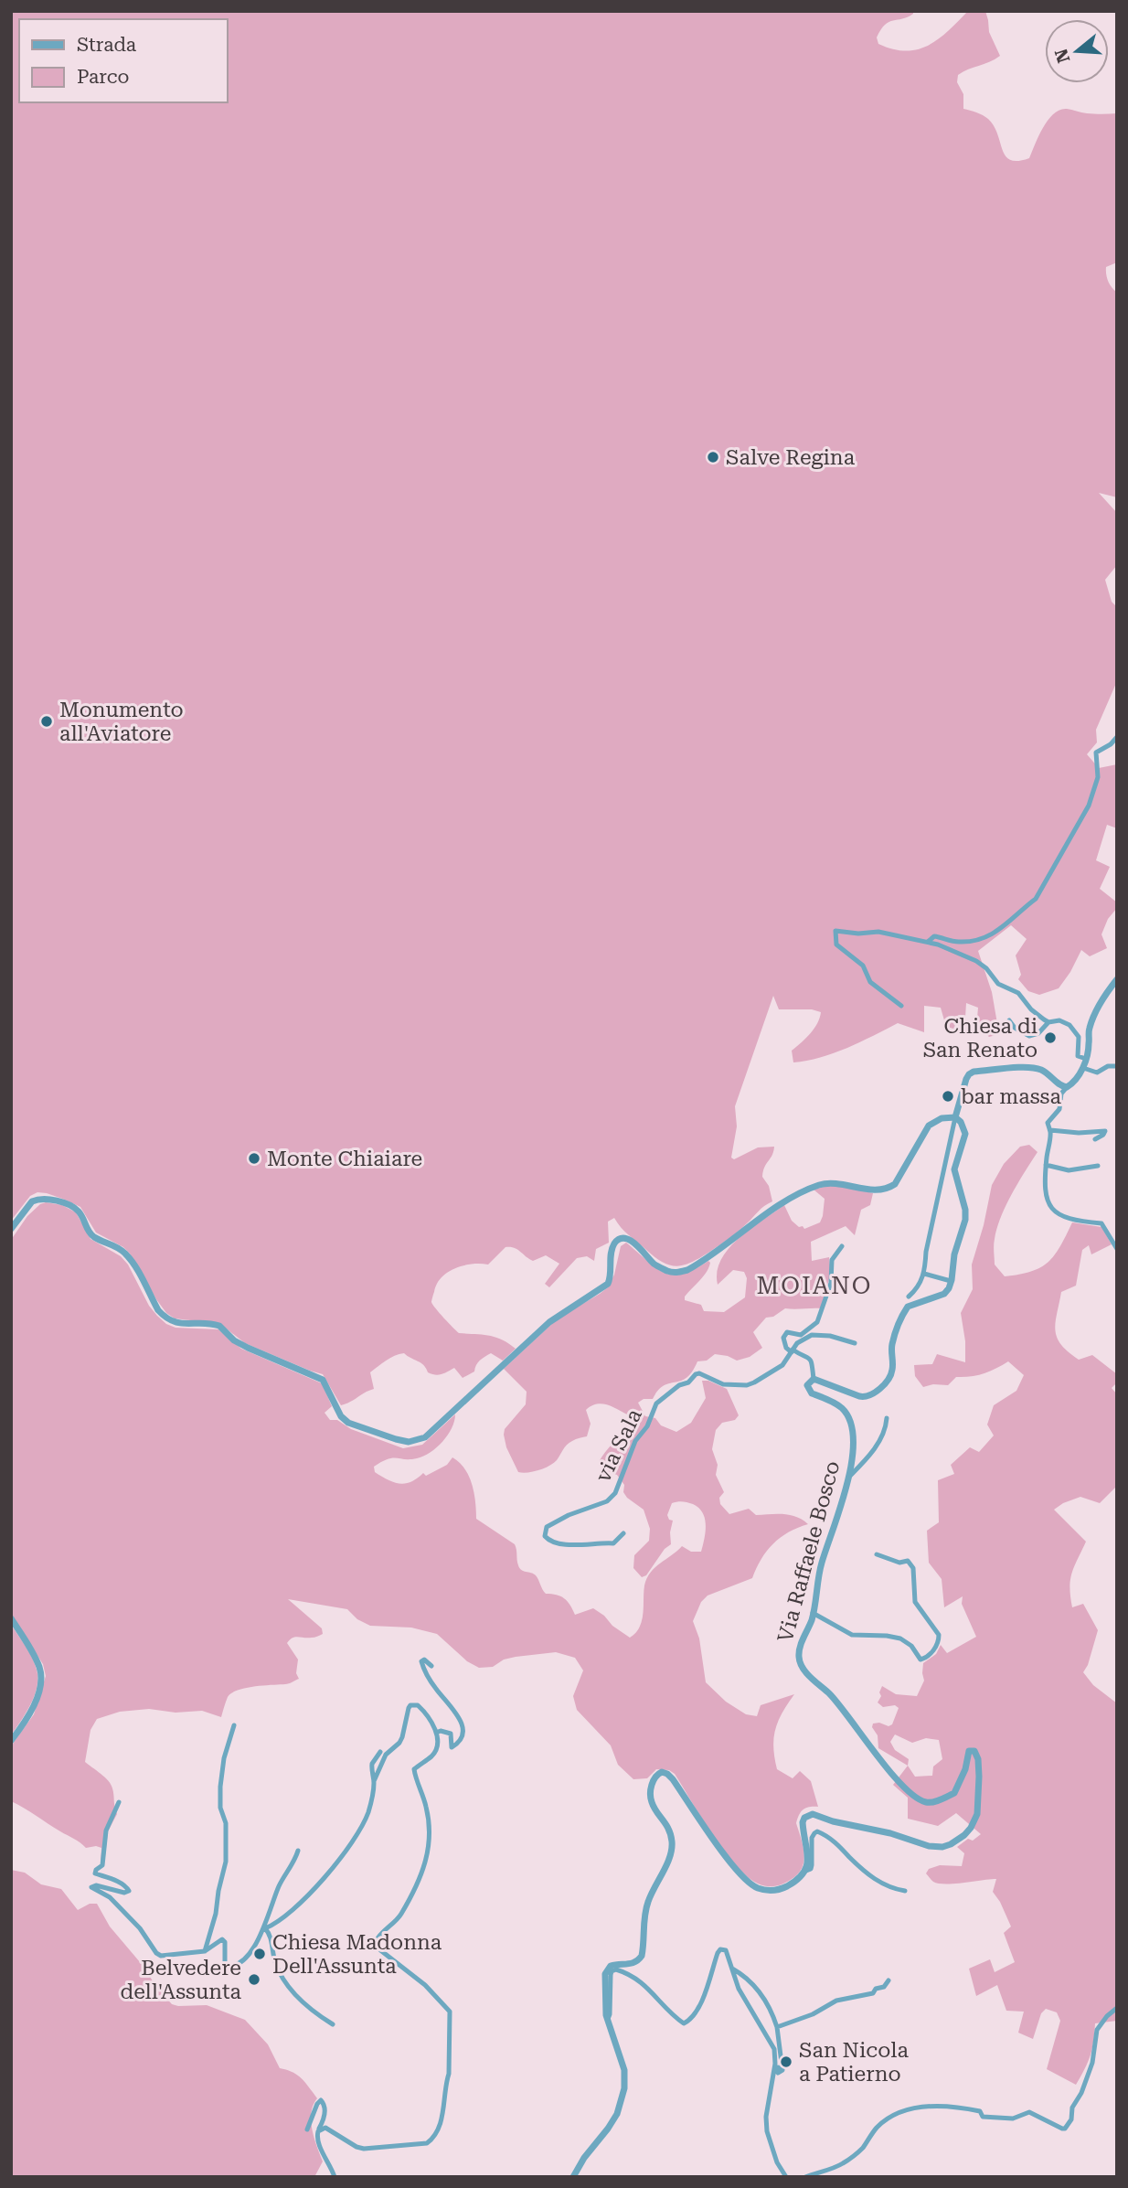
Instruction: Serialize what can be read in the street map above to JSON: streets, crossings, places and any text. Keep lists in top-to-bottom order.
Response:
{
  "streets": {
    "street": ["via Sala", "Via Raffaele Bosco"]
  },
  "districts": ["MOIANO"],
  "places": [
    "Salve Regina",
    "Monumento all'Aviatore",
    "Chiesa di San Renato",
    "bar massa",
    "Monte Chiaiare",
    "Chiesa Madonna Dell'Assunta",
    "Belvedere dell'Assunta",
    "San Nicola a Patierno"
  ],
  "legend": ["Strada", "Parco"],
  "north": "left"
}
